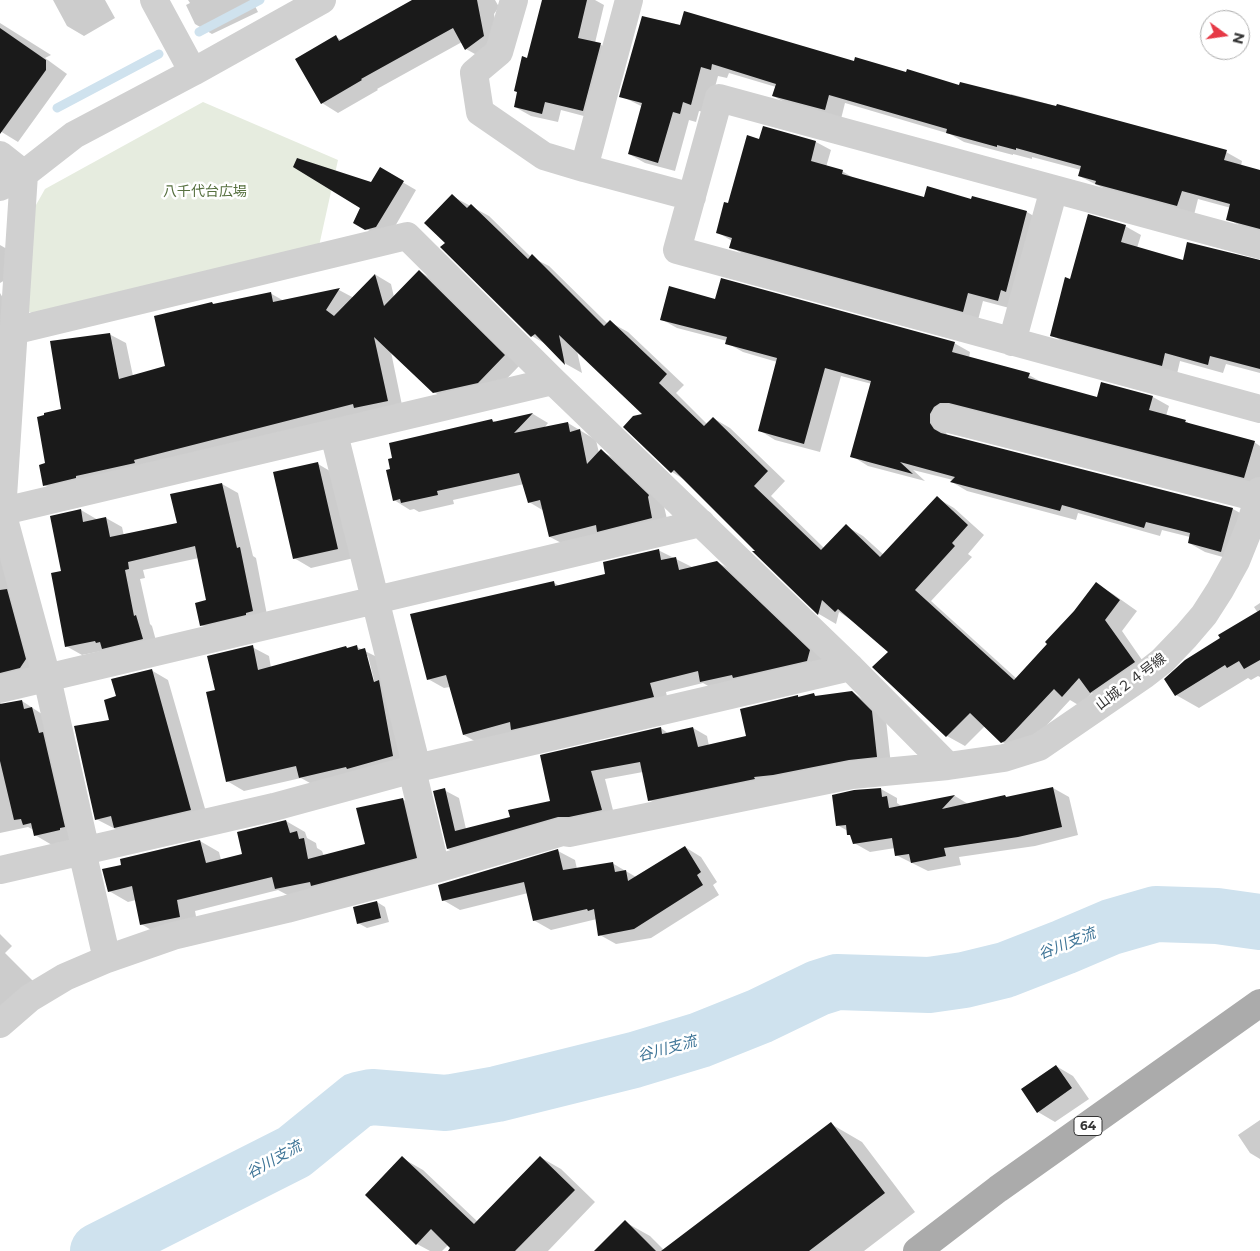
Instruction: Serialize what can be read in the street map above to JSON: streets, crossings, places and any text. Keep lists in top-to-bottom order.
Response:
{
  "streets": {
    "main road": ["64"],
    "street": ["山城２４号線"]
  },
  "water": ["谷川支流"],
  "parks": ["八千代台広場"],
  "north": "right"
}
